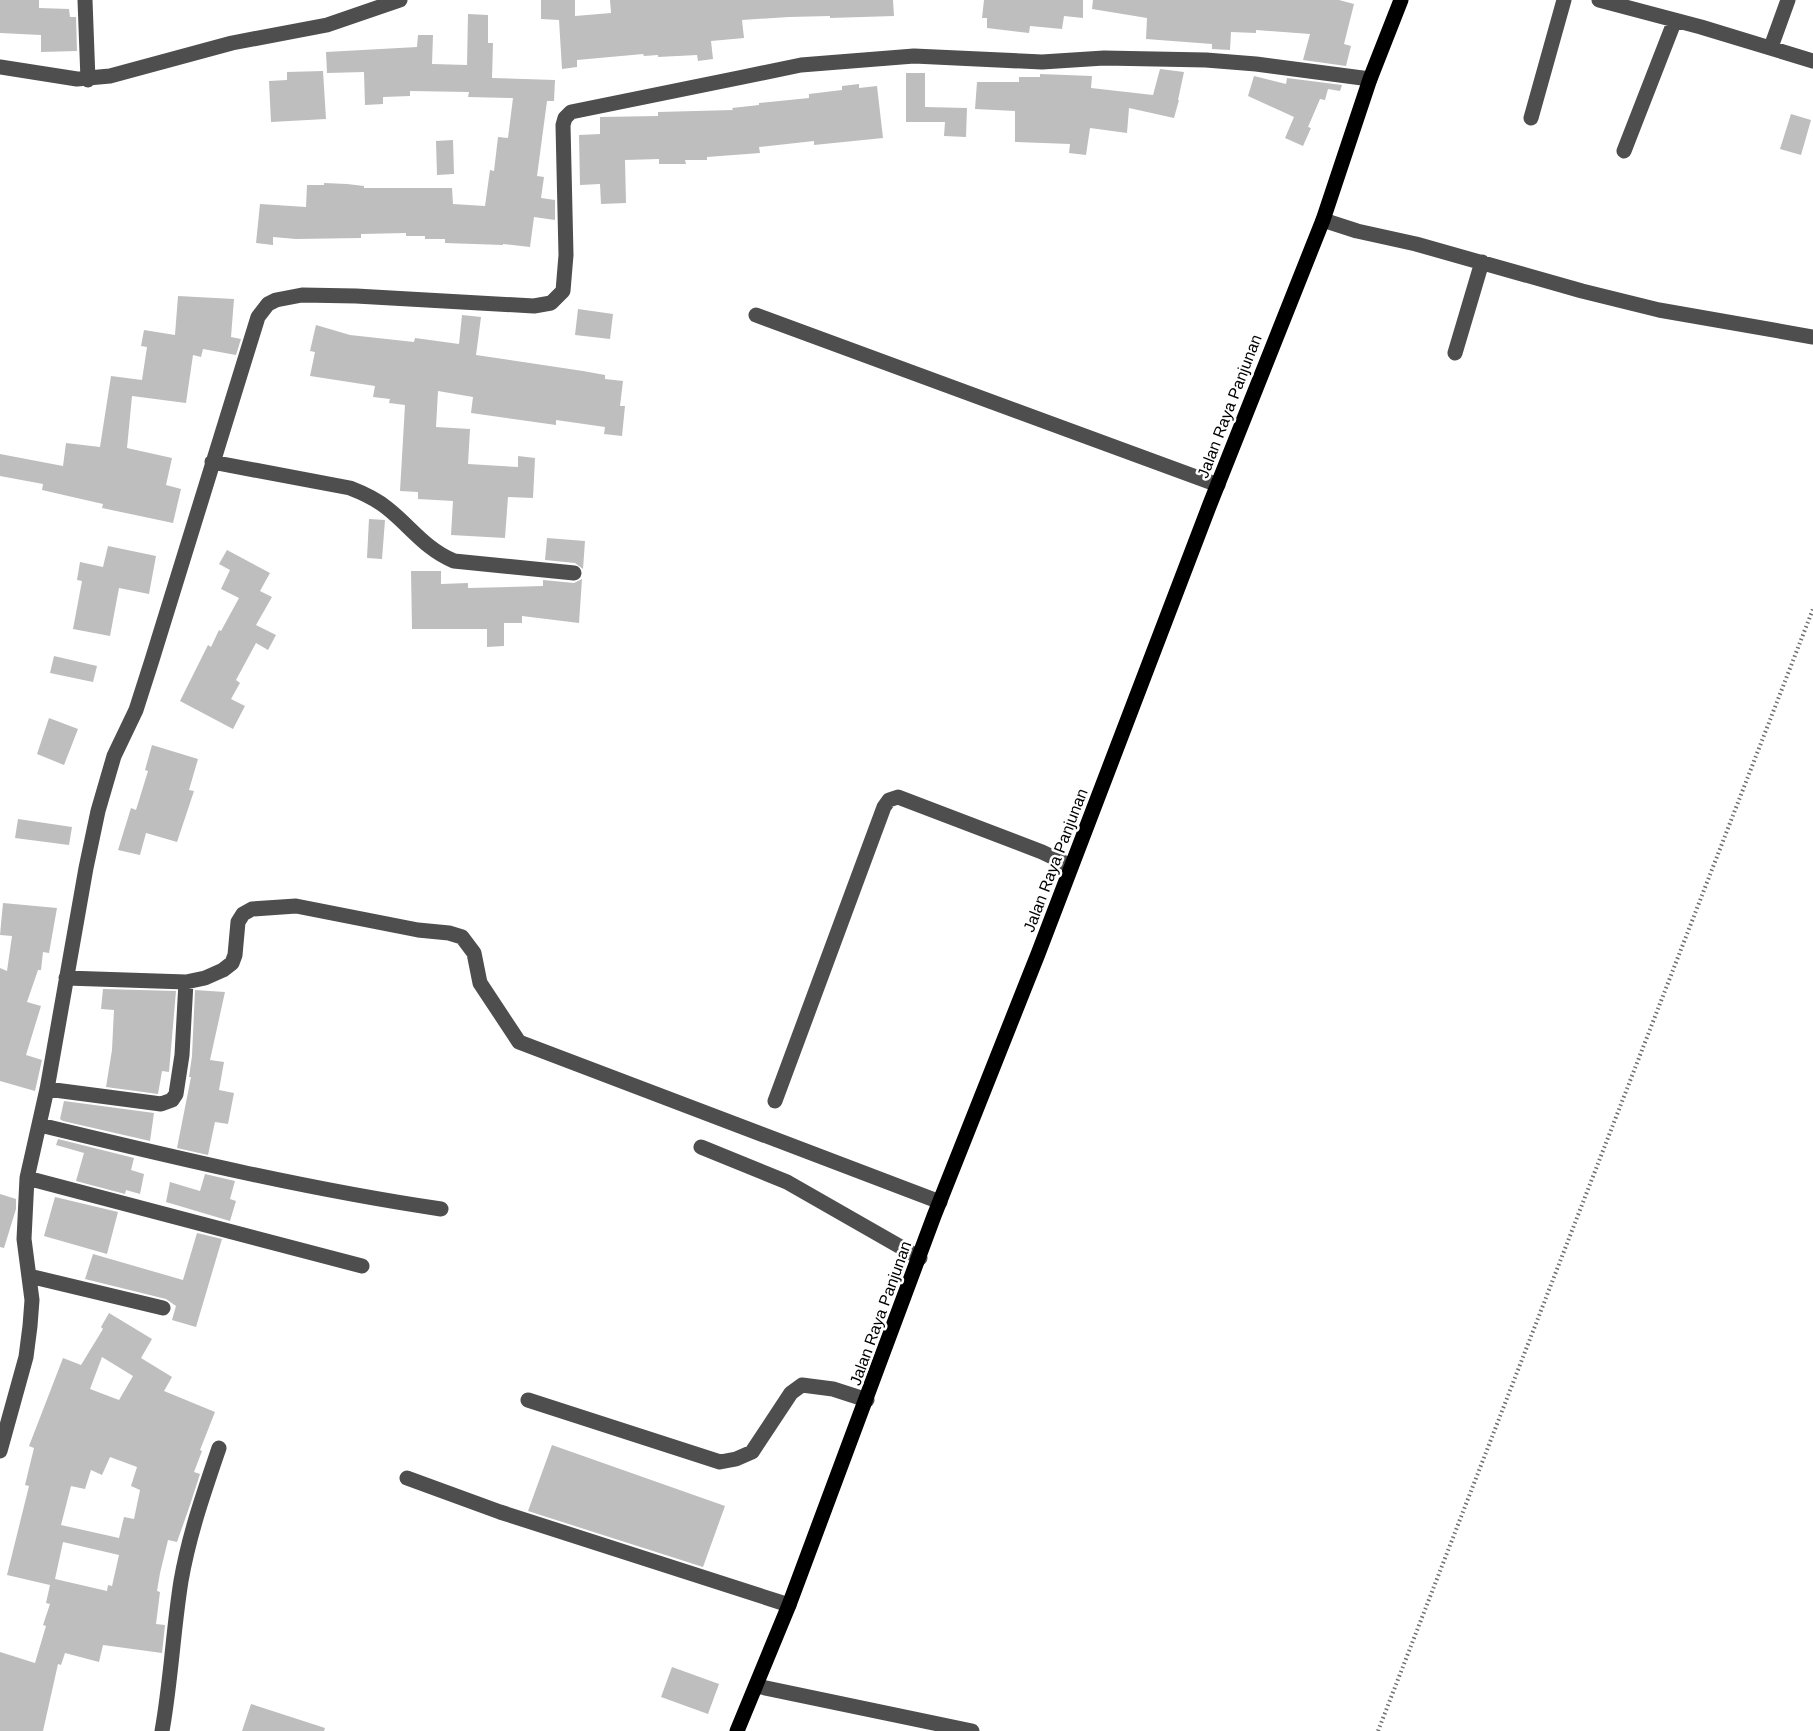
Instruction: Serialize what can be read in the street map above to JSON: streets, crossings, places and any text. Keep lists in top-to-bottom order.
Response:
{
  "streets": {
    "main road": ["Jalan Raya Panjunan"]
  }
}
